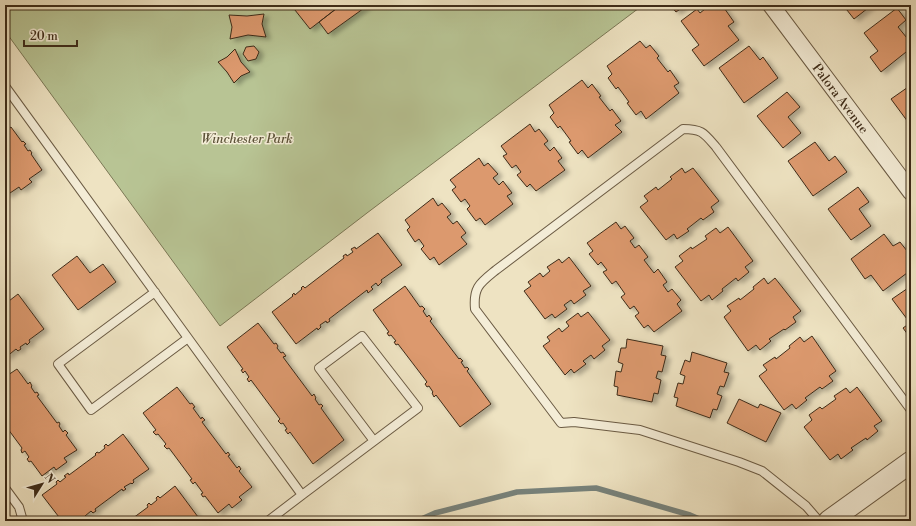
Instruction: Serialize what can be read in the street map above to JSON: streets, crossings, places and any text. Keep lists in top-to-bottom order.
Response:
{
  "streets": {
    "street": ["Palora Avenue"]
  },
  "parks": ["Winchester Park"],
  "scale_bar": "20 m",
  "north": "top right"
}
